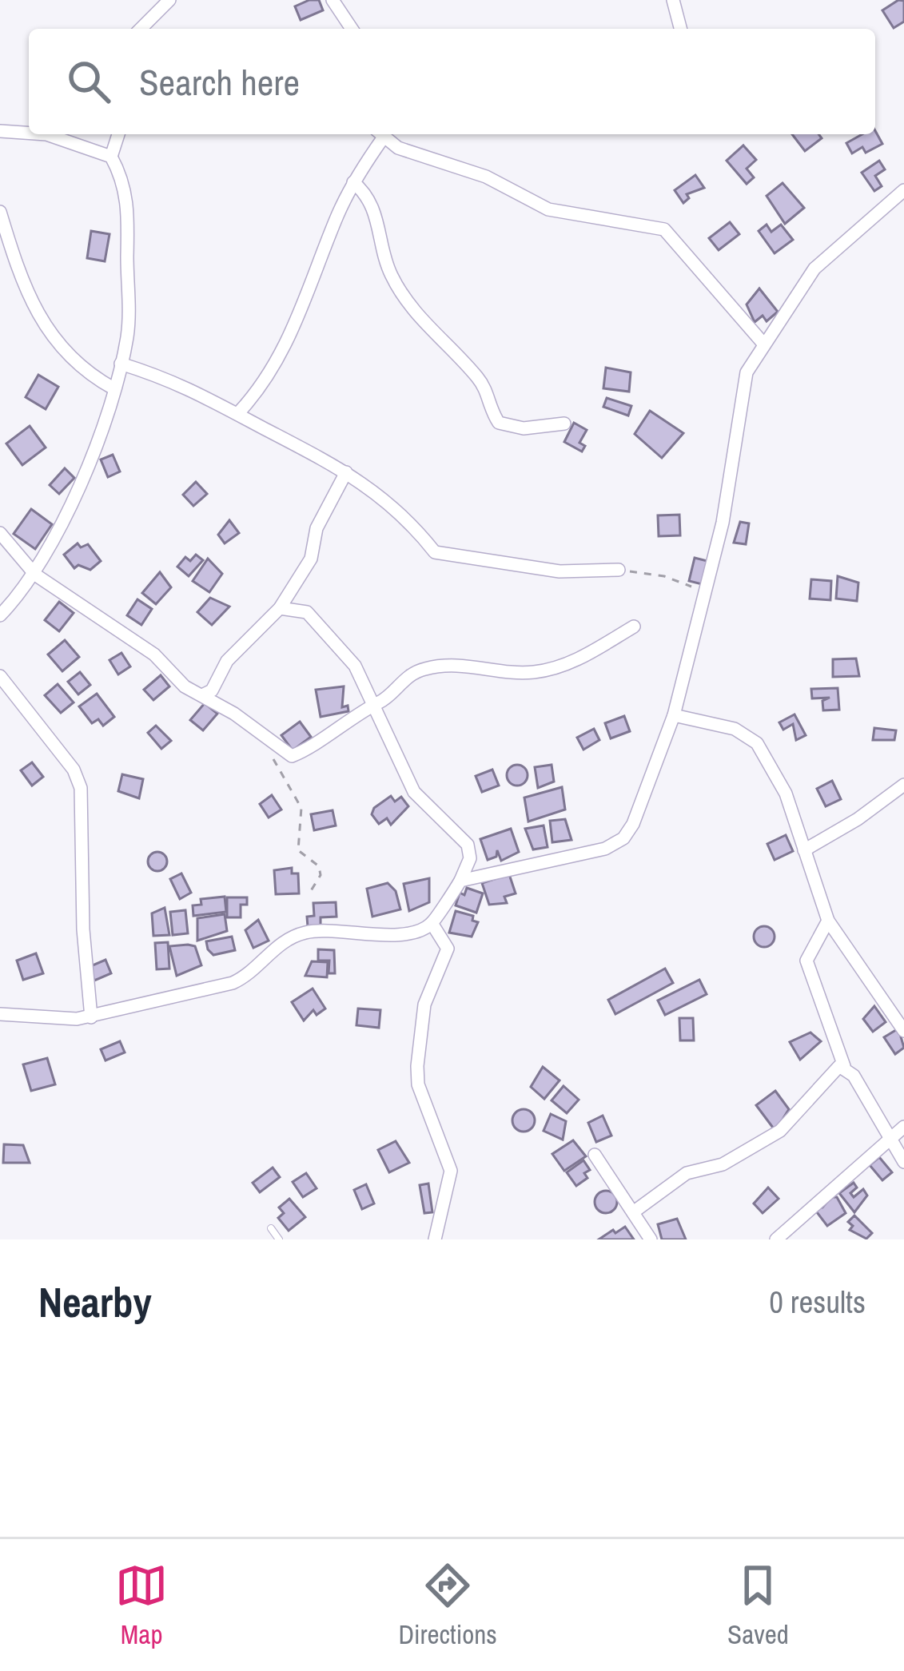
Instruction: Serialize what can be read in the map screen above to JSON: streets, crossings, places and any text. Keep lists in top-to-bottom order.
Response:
{
  "page": {
    "search": "Search here",
    "heading": ["Nearby", "0 results"],
    "nav": ["Map", "Directions", "Saved"]
  }
}
